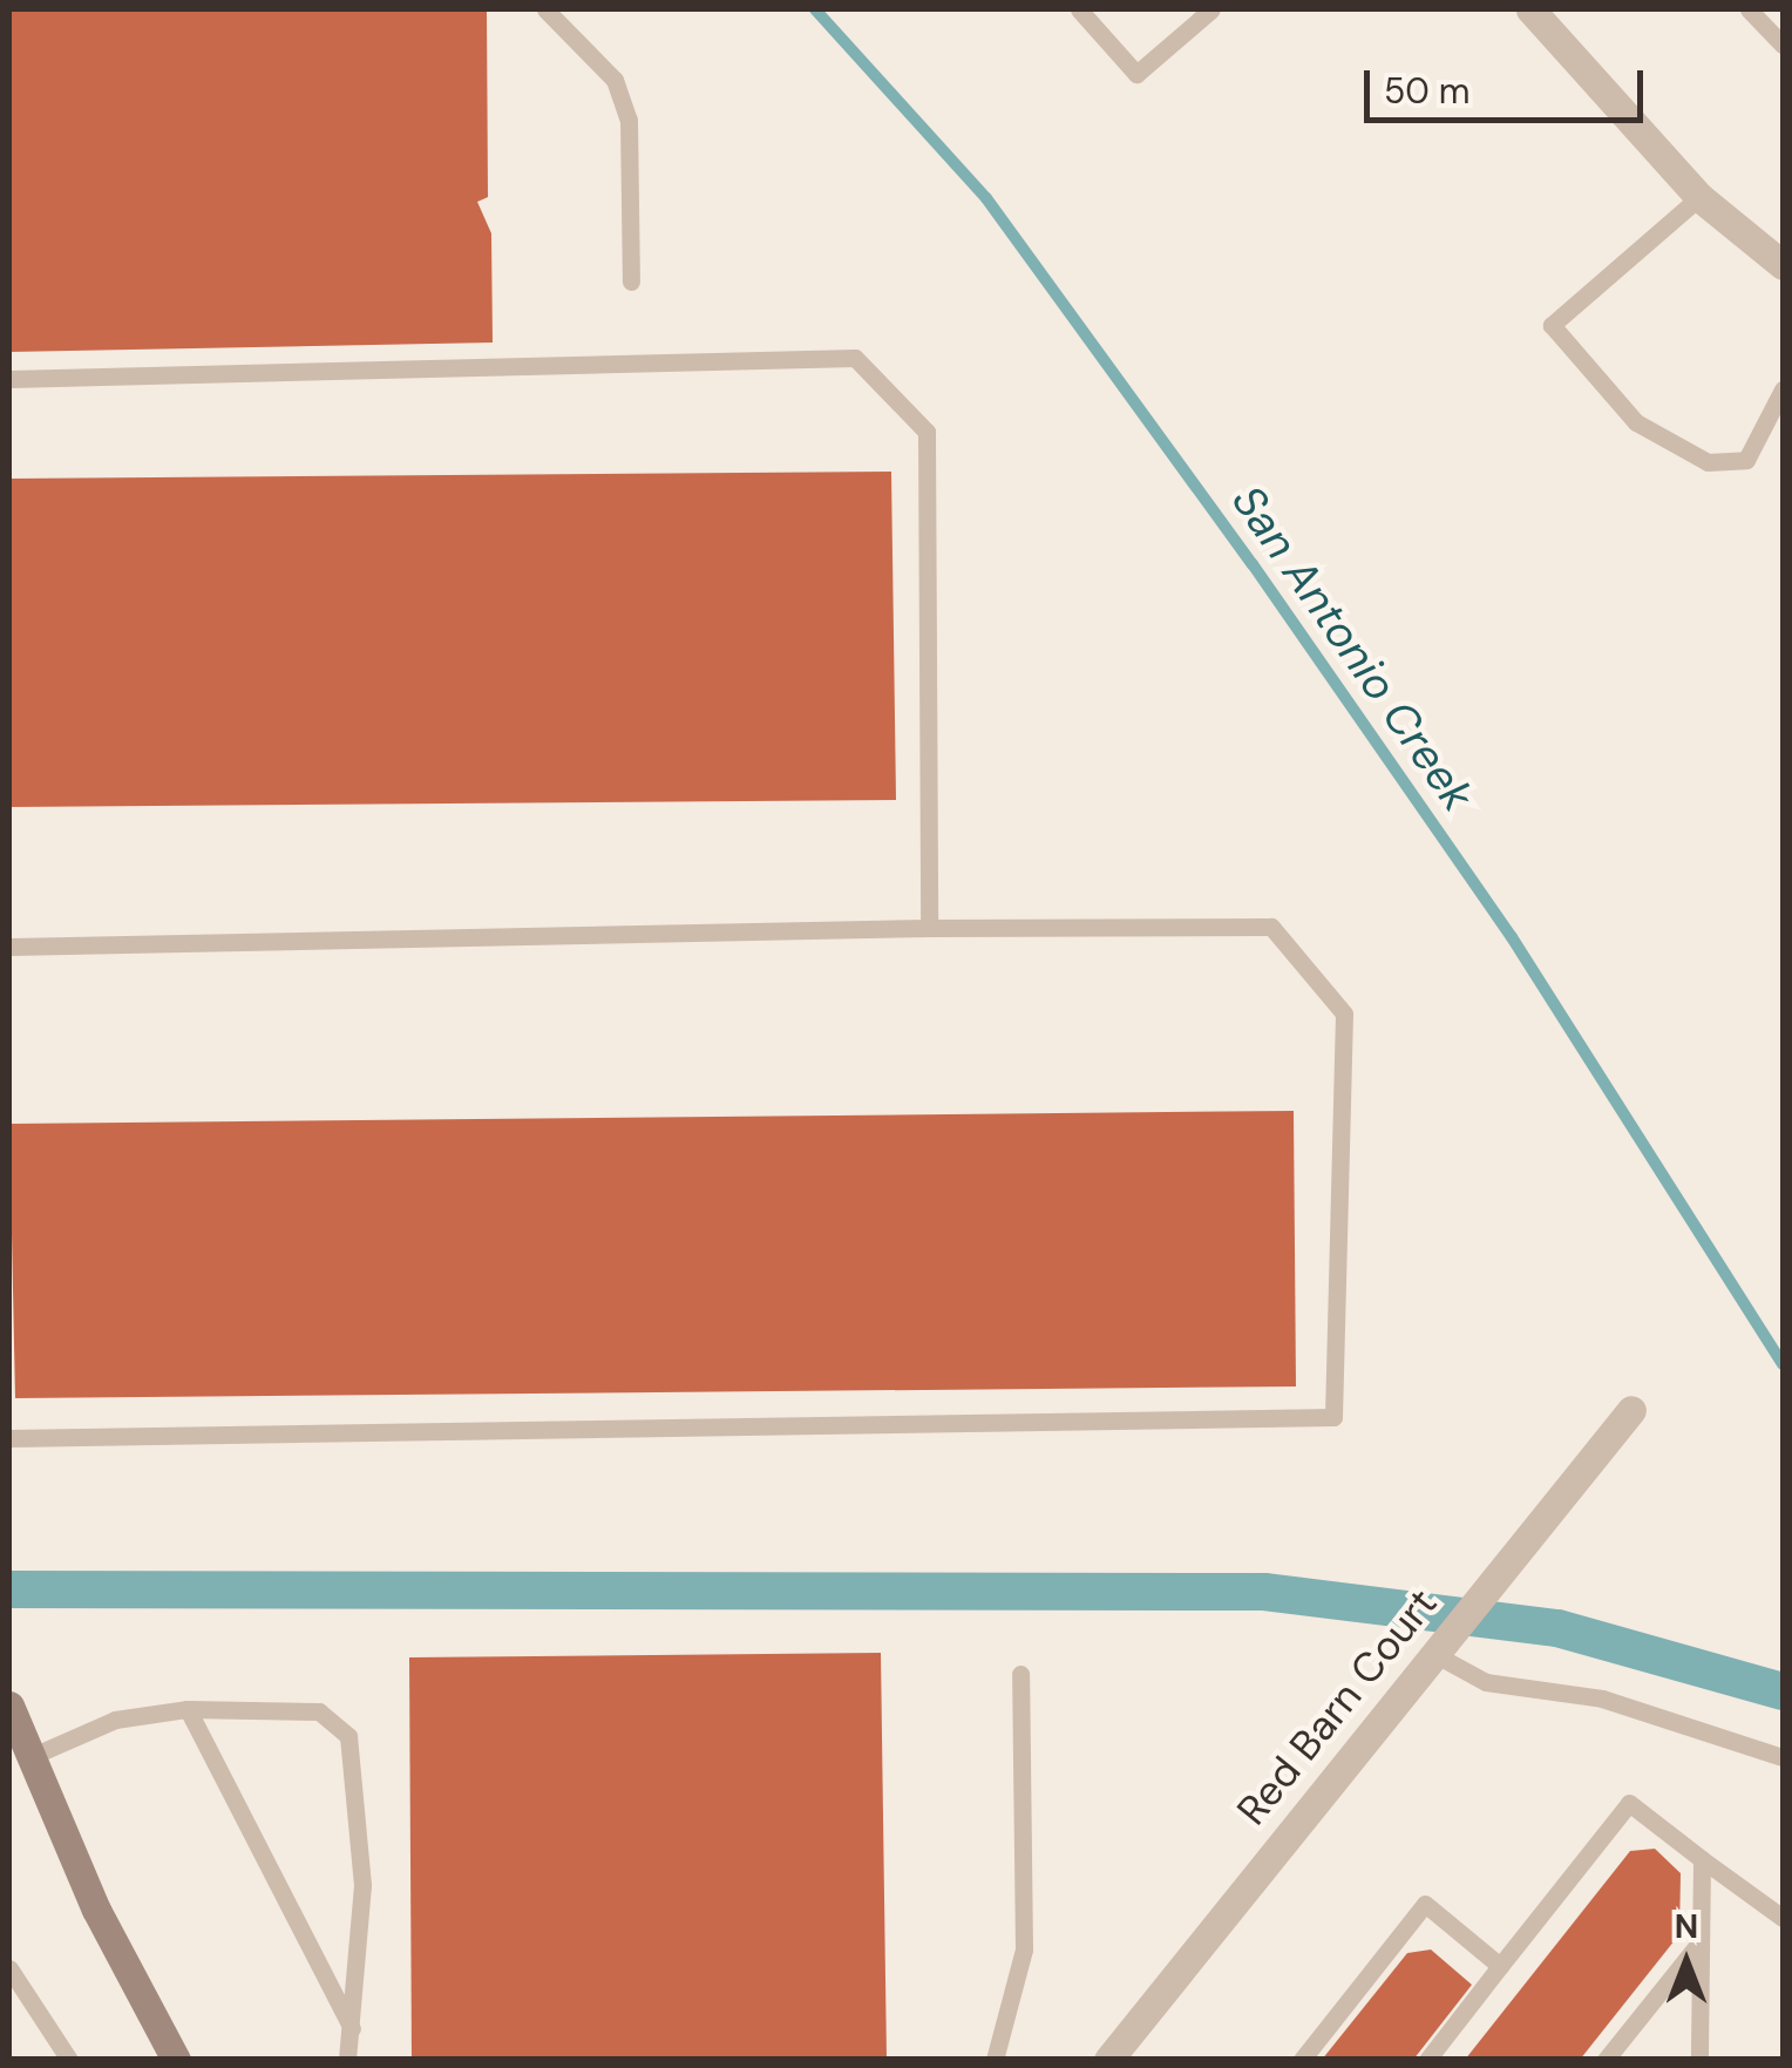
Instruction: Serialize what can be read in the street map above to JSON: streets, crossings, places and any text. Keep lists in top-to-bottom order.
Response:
{
  "streets": {
    "street": ["Red Barn Court"]
  },
  "water": ["San Antonio Creek"],
  "scale_bar": "50 m",
  "north": "top"
}
